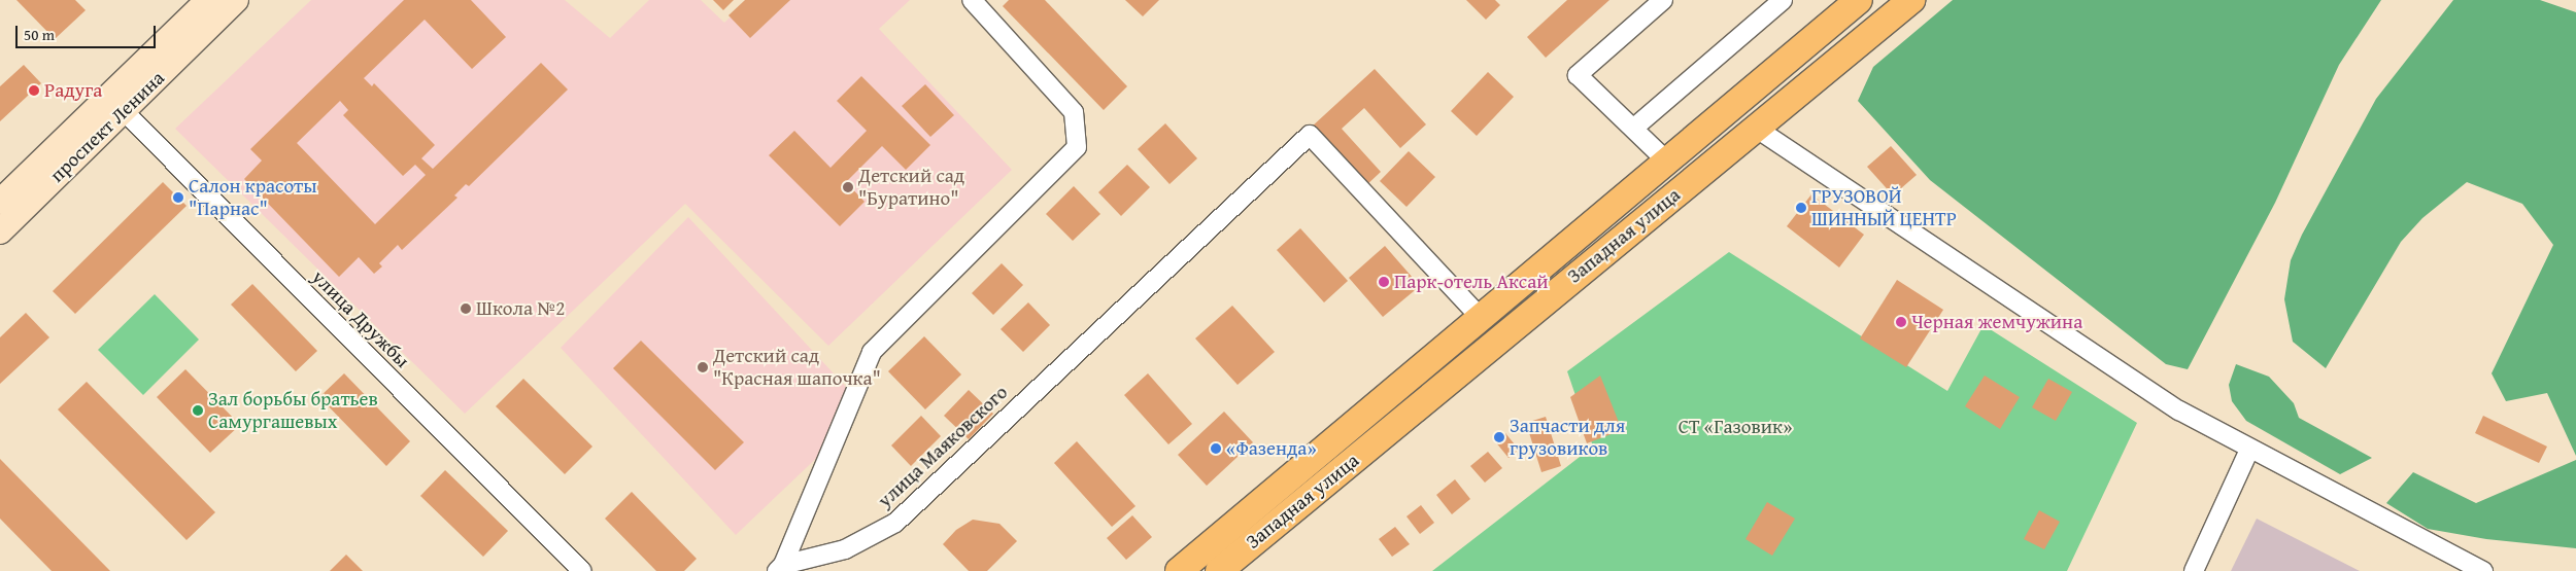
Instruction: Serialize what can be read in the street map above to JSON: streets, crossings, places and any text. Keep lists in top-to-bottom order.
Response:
{
  "streets": {
    "main road": ["проспект Ленина", "Западная улица"],
    "street": ["улица Дружбы", "улица Маяковского"]
  },
  "crossings": [
    ["проспект Ленина", "улица Дружбы"],
    ["Западная улица", "улица Маяковского"]
  ],
  "parks": ["СТ «Газовик»"],
  "places": [
    "Радуга",
    "Детский сад \"Буратино\"",
    "Салон красоты \"Парнас\"",
    "ГРУЗОВОЙ ШИННЫЙ ЦЕНТР",
    "Парк-отель Аксай",
    "Школа №2",
    "Черная жемчужина",
    "Детский сад \"Красная шапочка\"",
    "Зал борьбы братьев Самургашевых",
    "Запчасти для грузовиков",
    "«Фазенда»"
  ],
  "scale_bar": "50 m"
}
